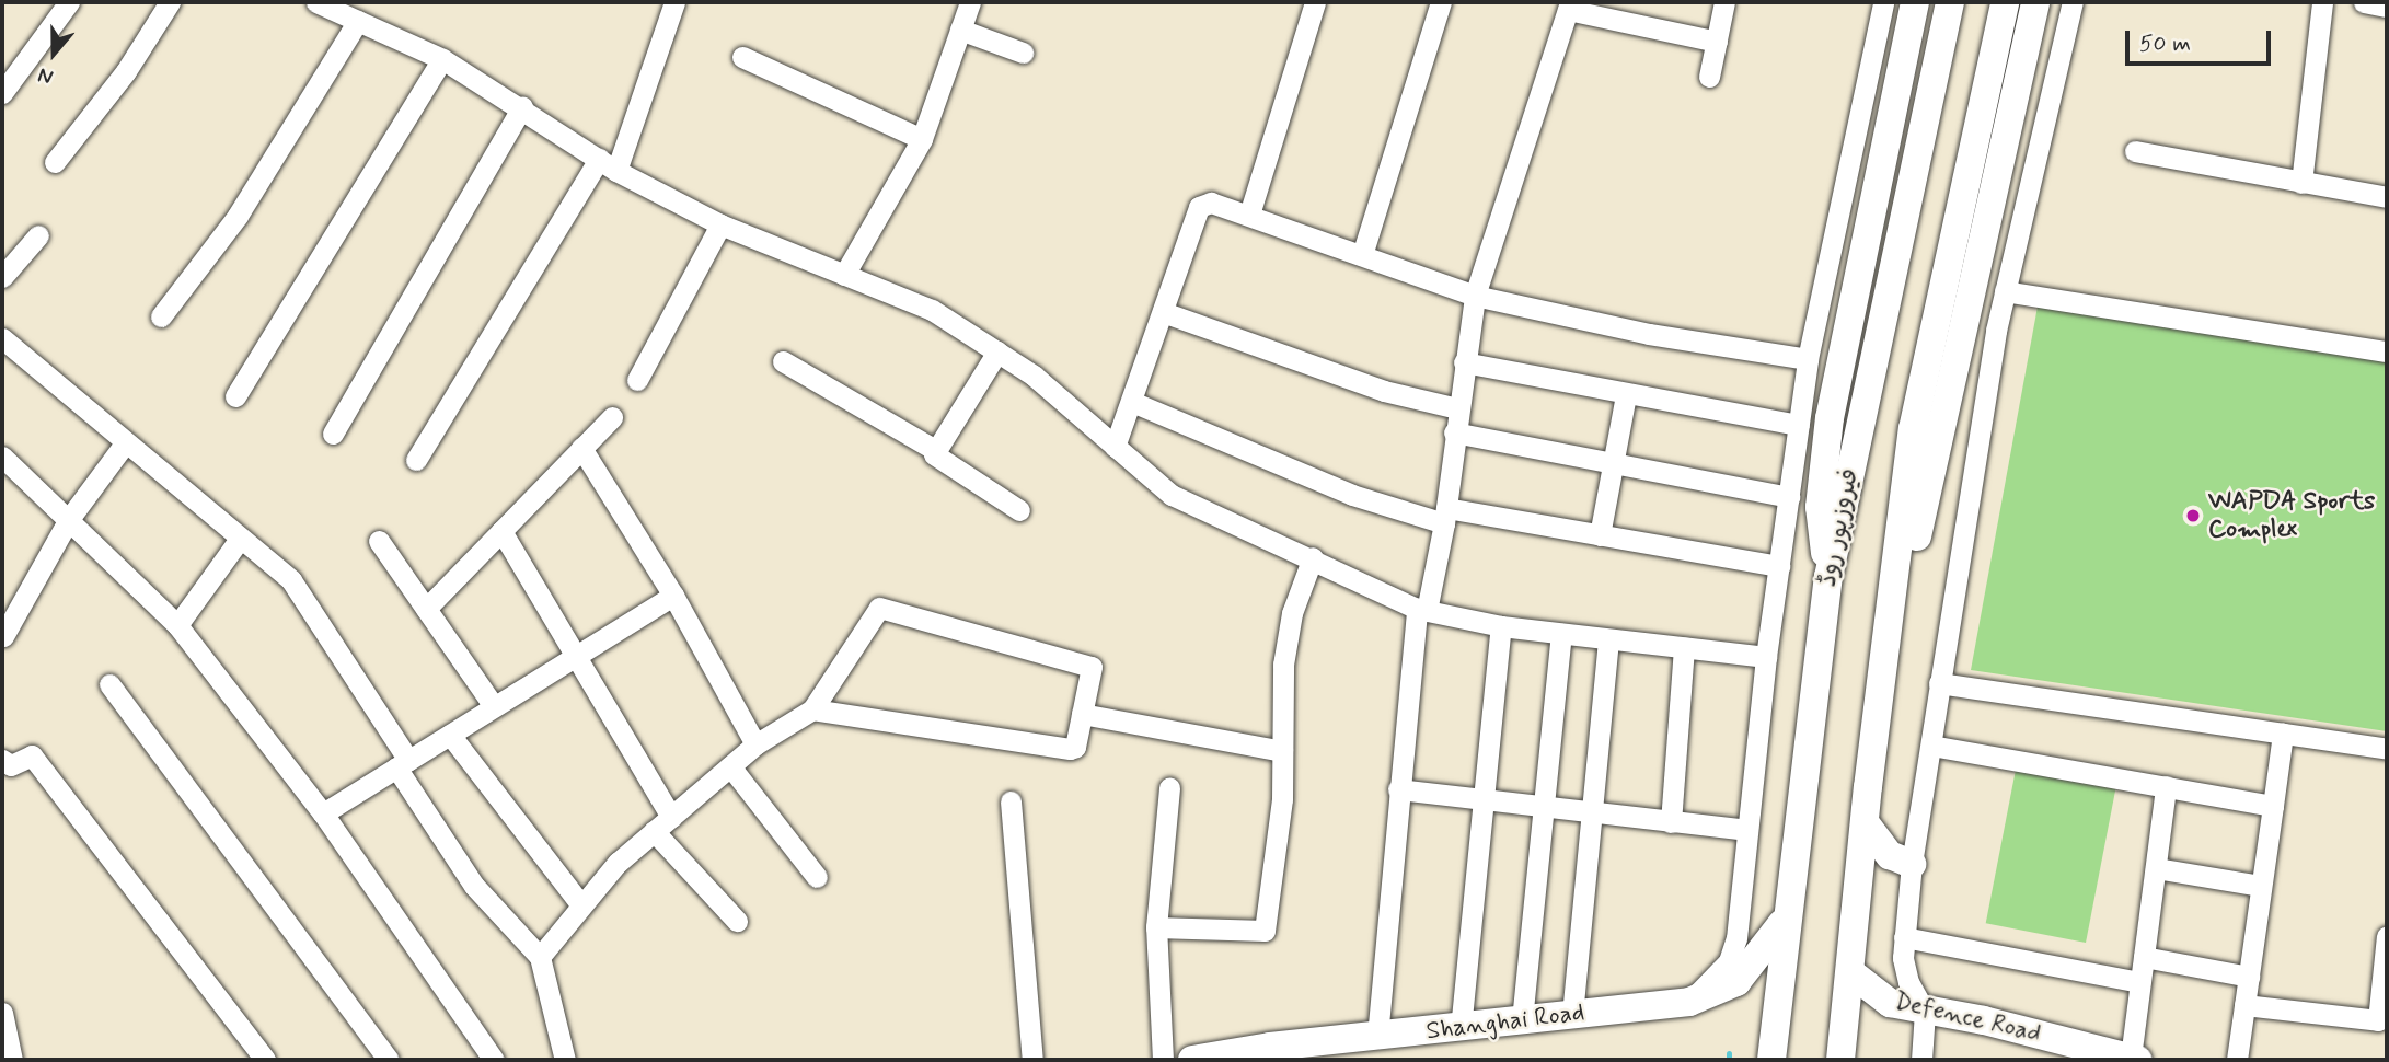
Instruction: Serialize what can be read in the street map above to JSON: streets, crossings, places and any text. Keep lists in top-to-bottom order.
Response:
{
  "streets": {
    "main road": ["فیروزپور روڈ", "Defence Road", "Shanghai Road"]
  },
  "crossings": [
    ["فیروزپور روڈ", "Shanghai Road"]
  ],
  "places": ["WAPDA Sports Complex"],
  "scale_bar": "50 m",
  "north": "bottom"
}
